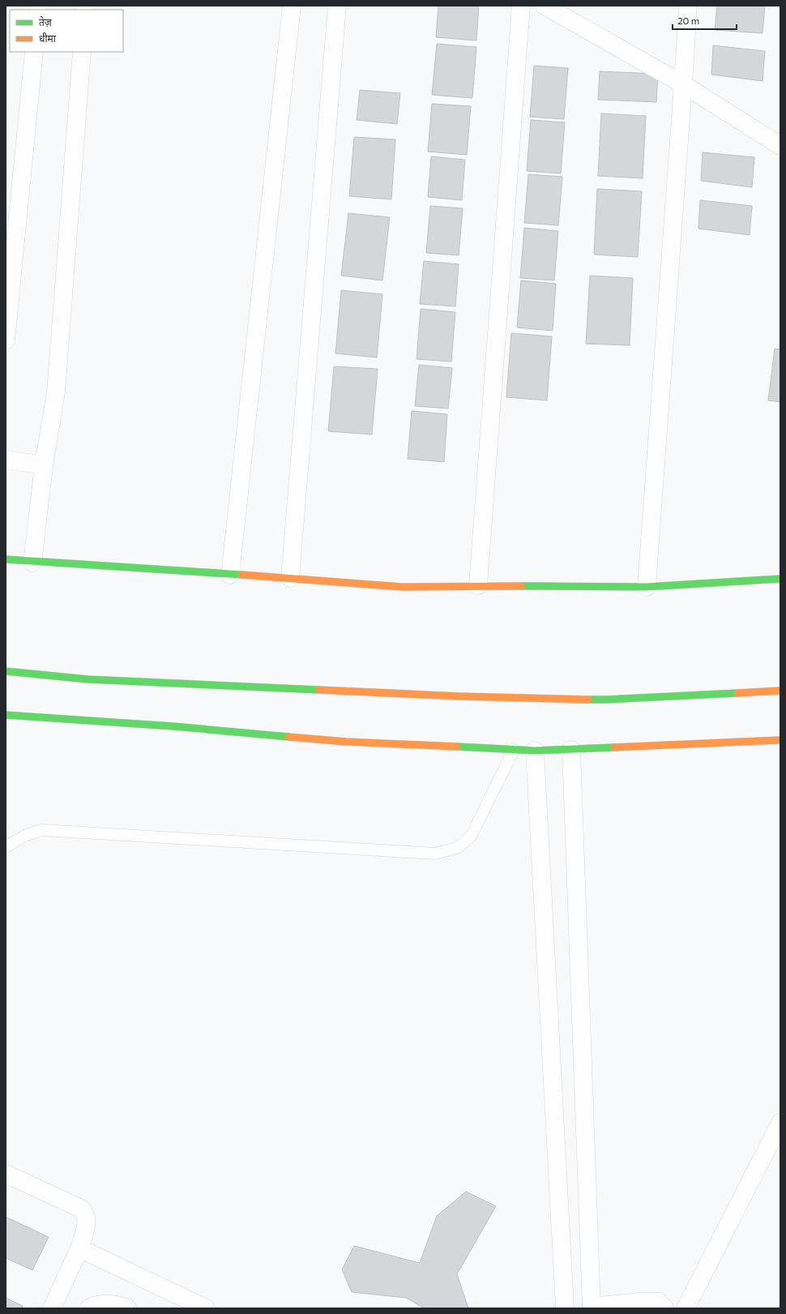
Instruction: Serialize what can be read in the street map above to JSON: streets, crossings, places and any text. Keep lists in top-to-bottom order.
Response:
{
  "legend": ["तेज़", "धीमा"],
  "scale_bar": "20 m"
}
